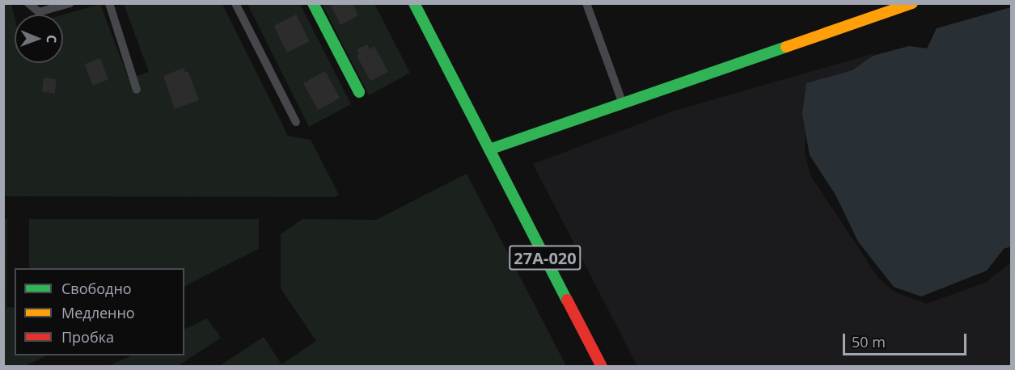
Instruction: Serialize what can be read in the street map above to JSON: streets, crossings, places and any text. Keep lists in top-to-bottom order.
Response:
{
  "streets": {
    "street": ["27А-020"]
  },
  "legend": ["Свободно", "Медленно", "Пробка"],
  "scale_bar": "50 m",
  "north": "right"
}
